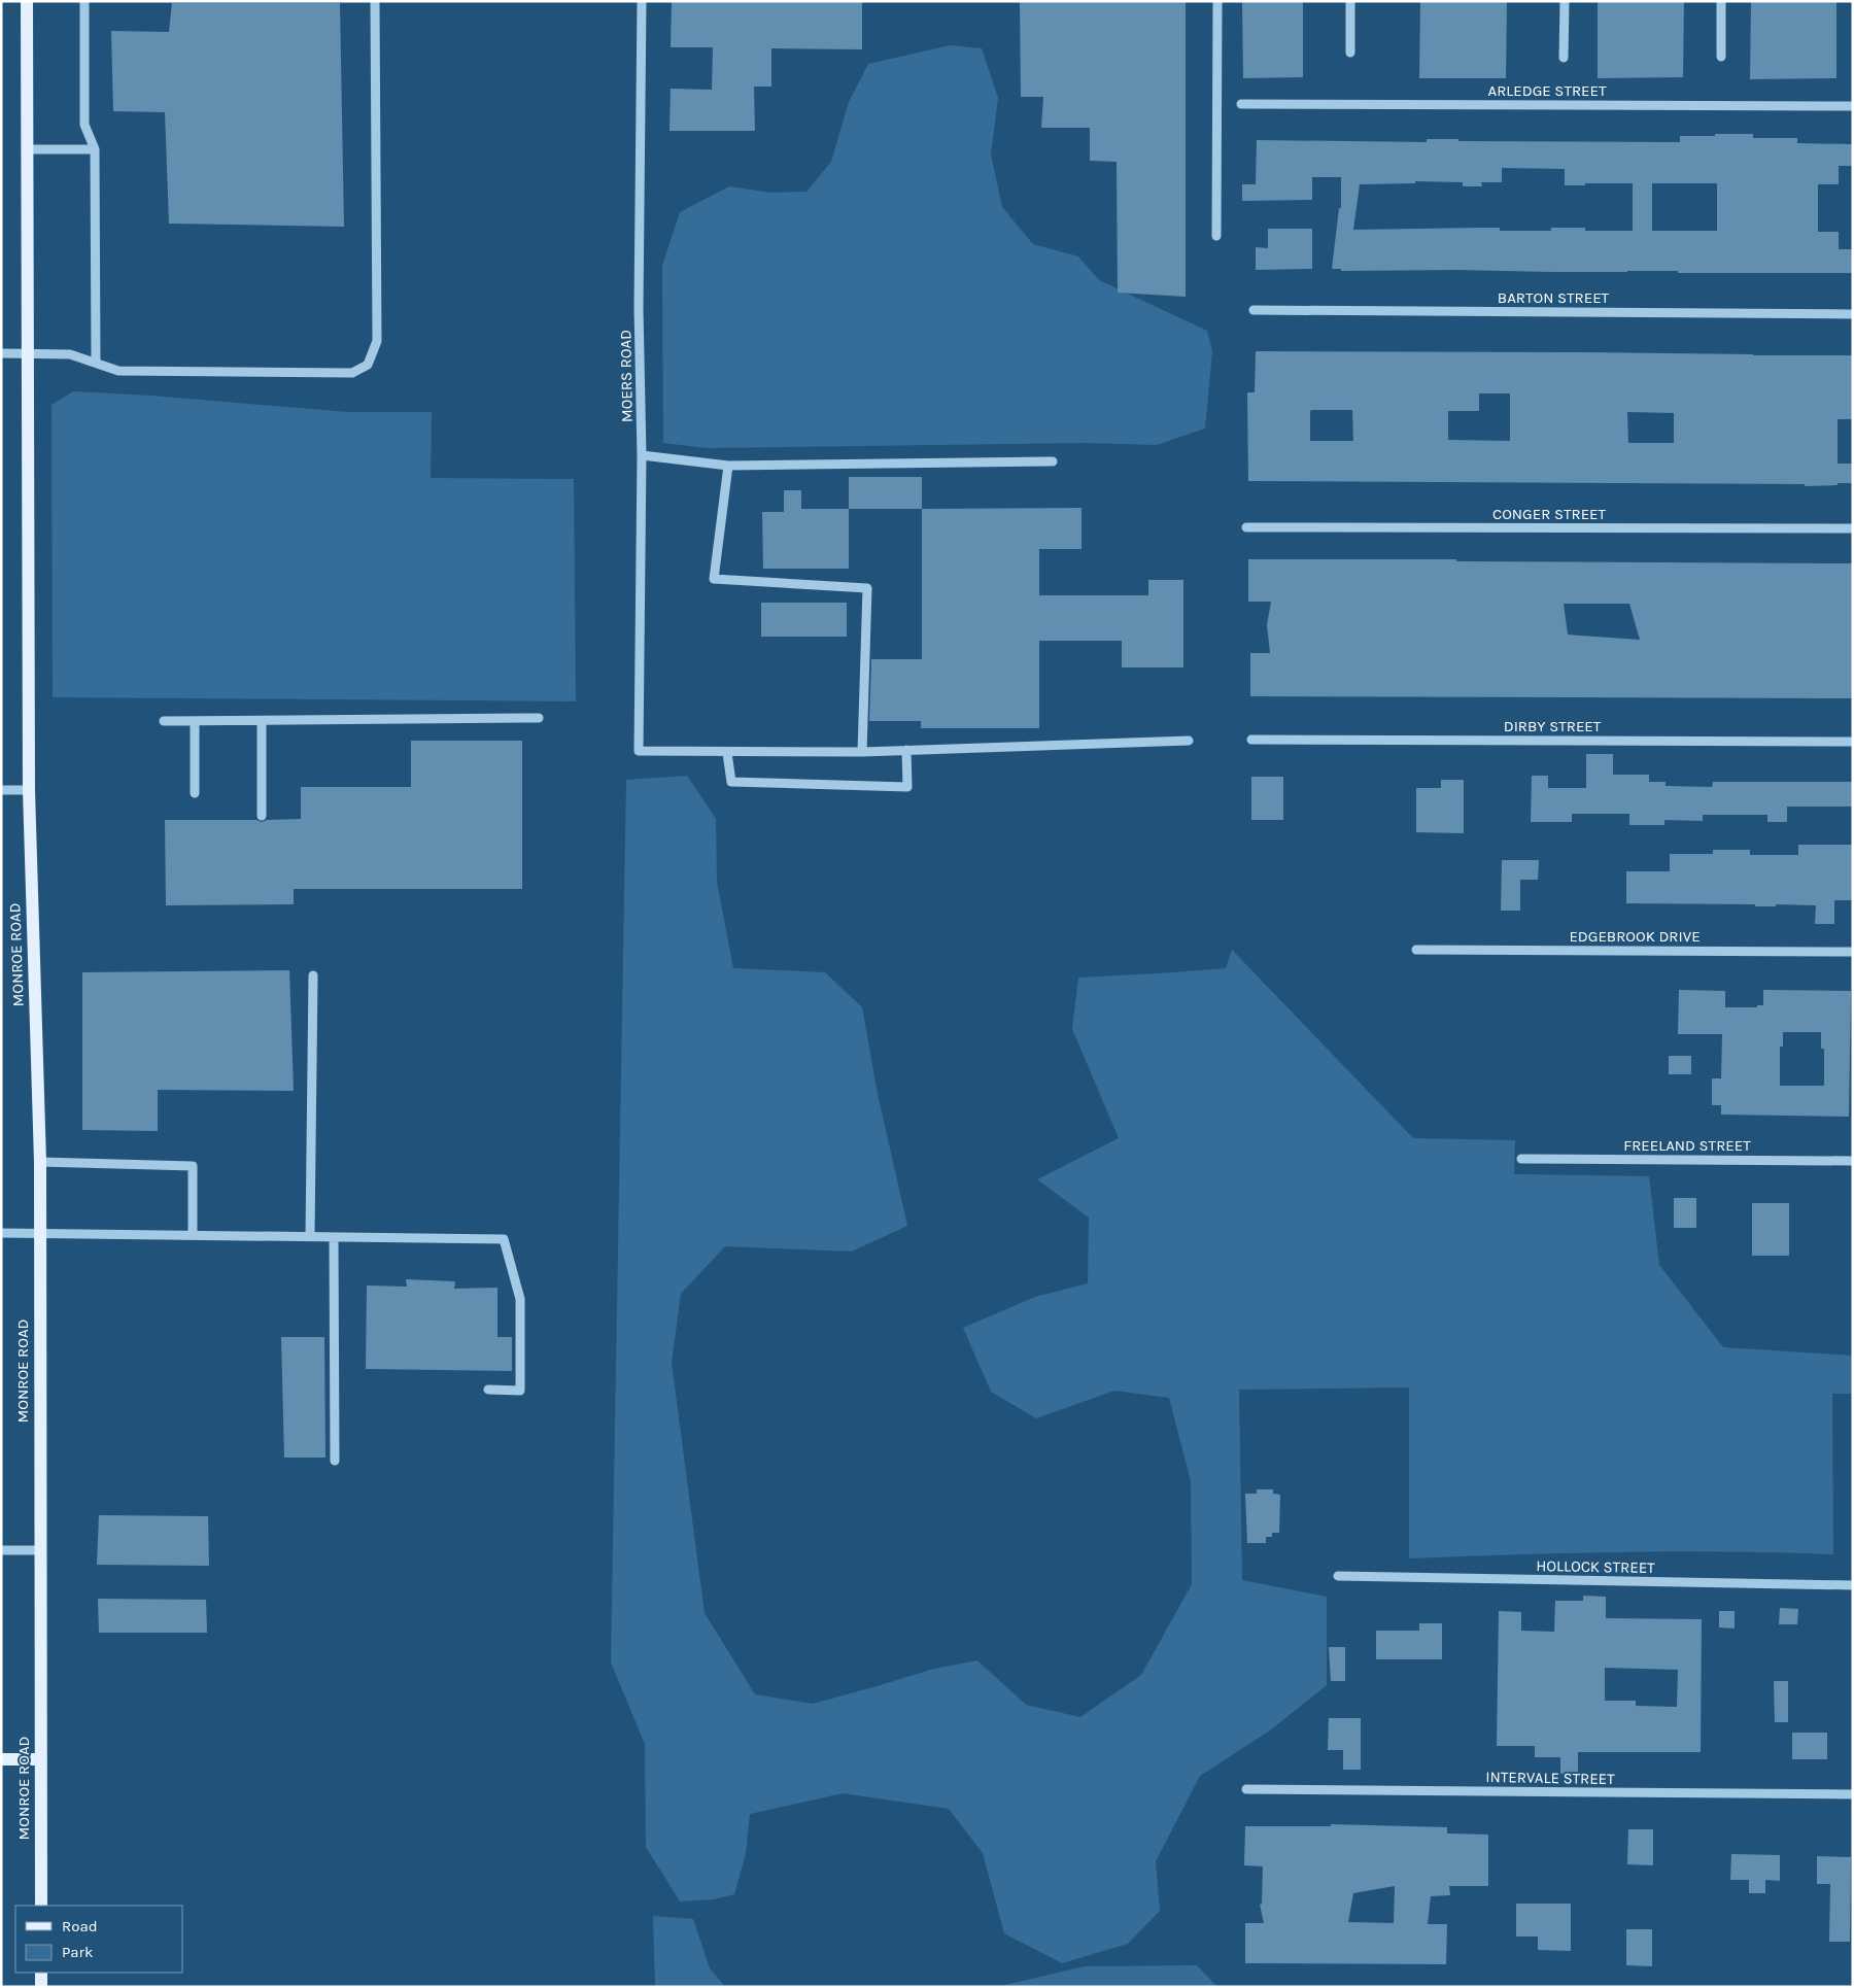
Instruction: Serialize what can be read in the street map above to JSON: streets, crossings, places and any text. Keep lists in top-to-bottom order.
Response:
{
  "streets": {
    "main road": ["MONROE ROAD"],
    "street": [
      "ARLEDGE STREET",
      "BARTON STREET",
      "MOERS ROAD",
      "CONGER STREET",
      "DIRBY STREET",
      "EDGEBROOK DRIVE",
      "FREELAND STREET",
      "HOLLOCK STREET",
      "INTERVALE STREET"
    ]
  },
  "legend": ["Road", "Park"]
}
